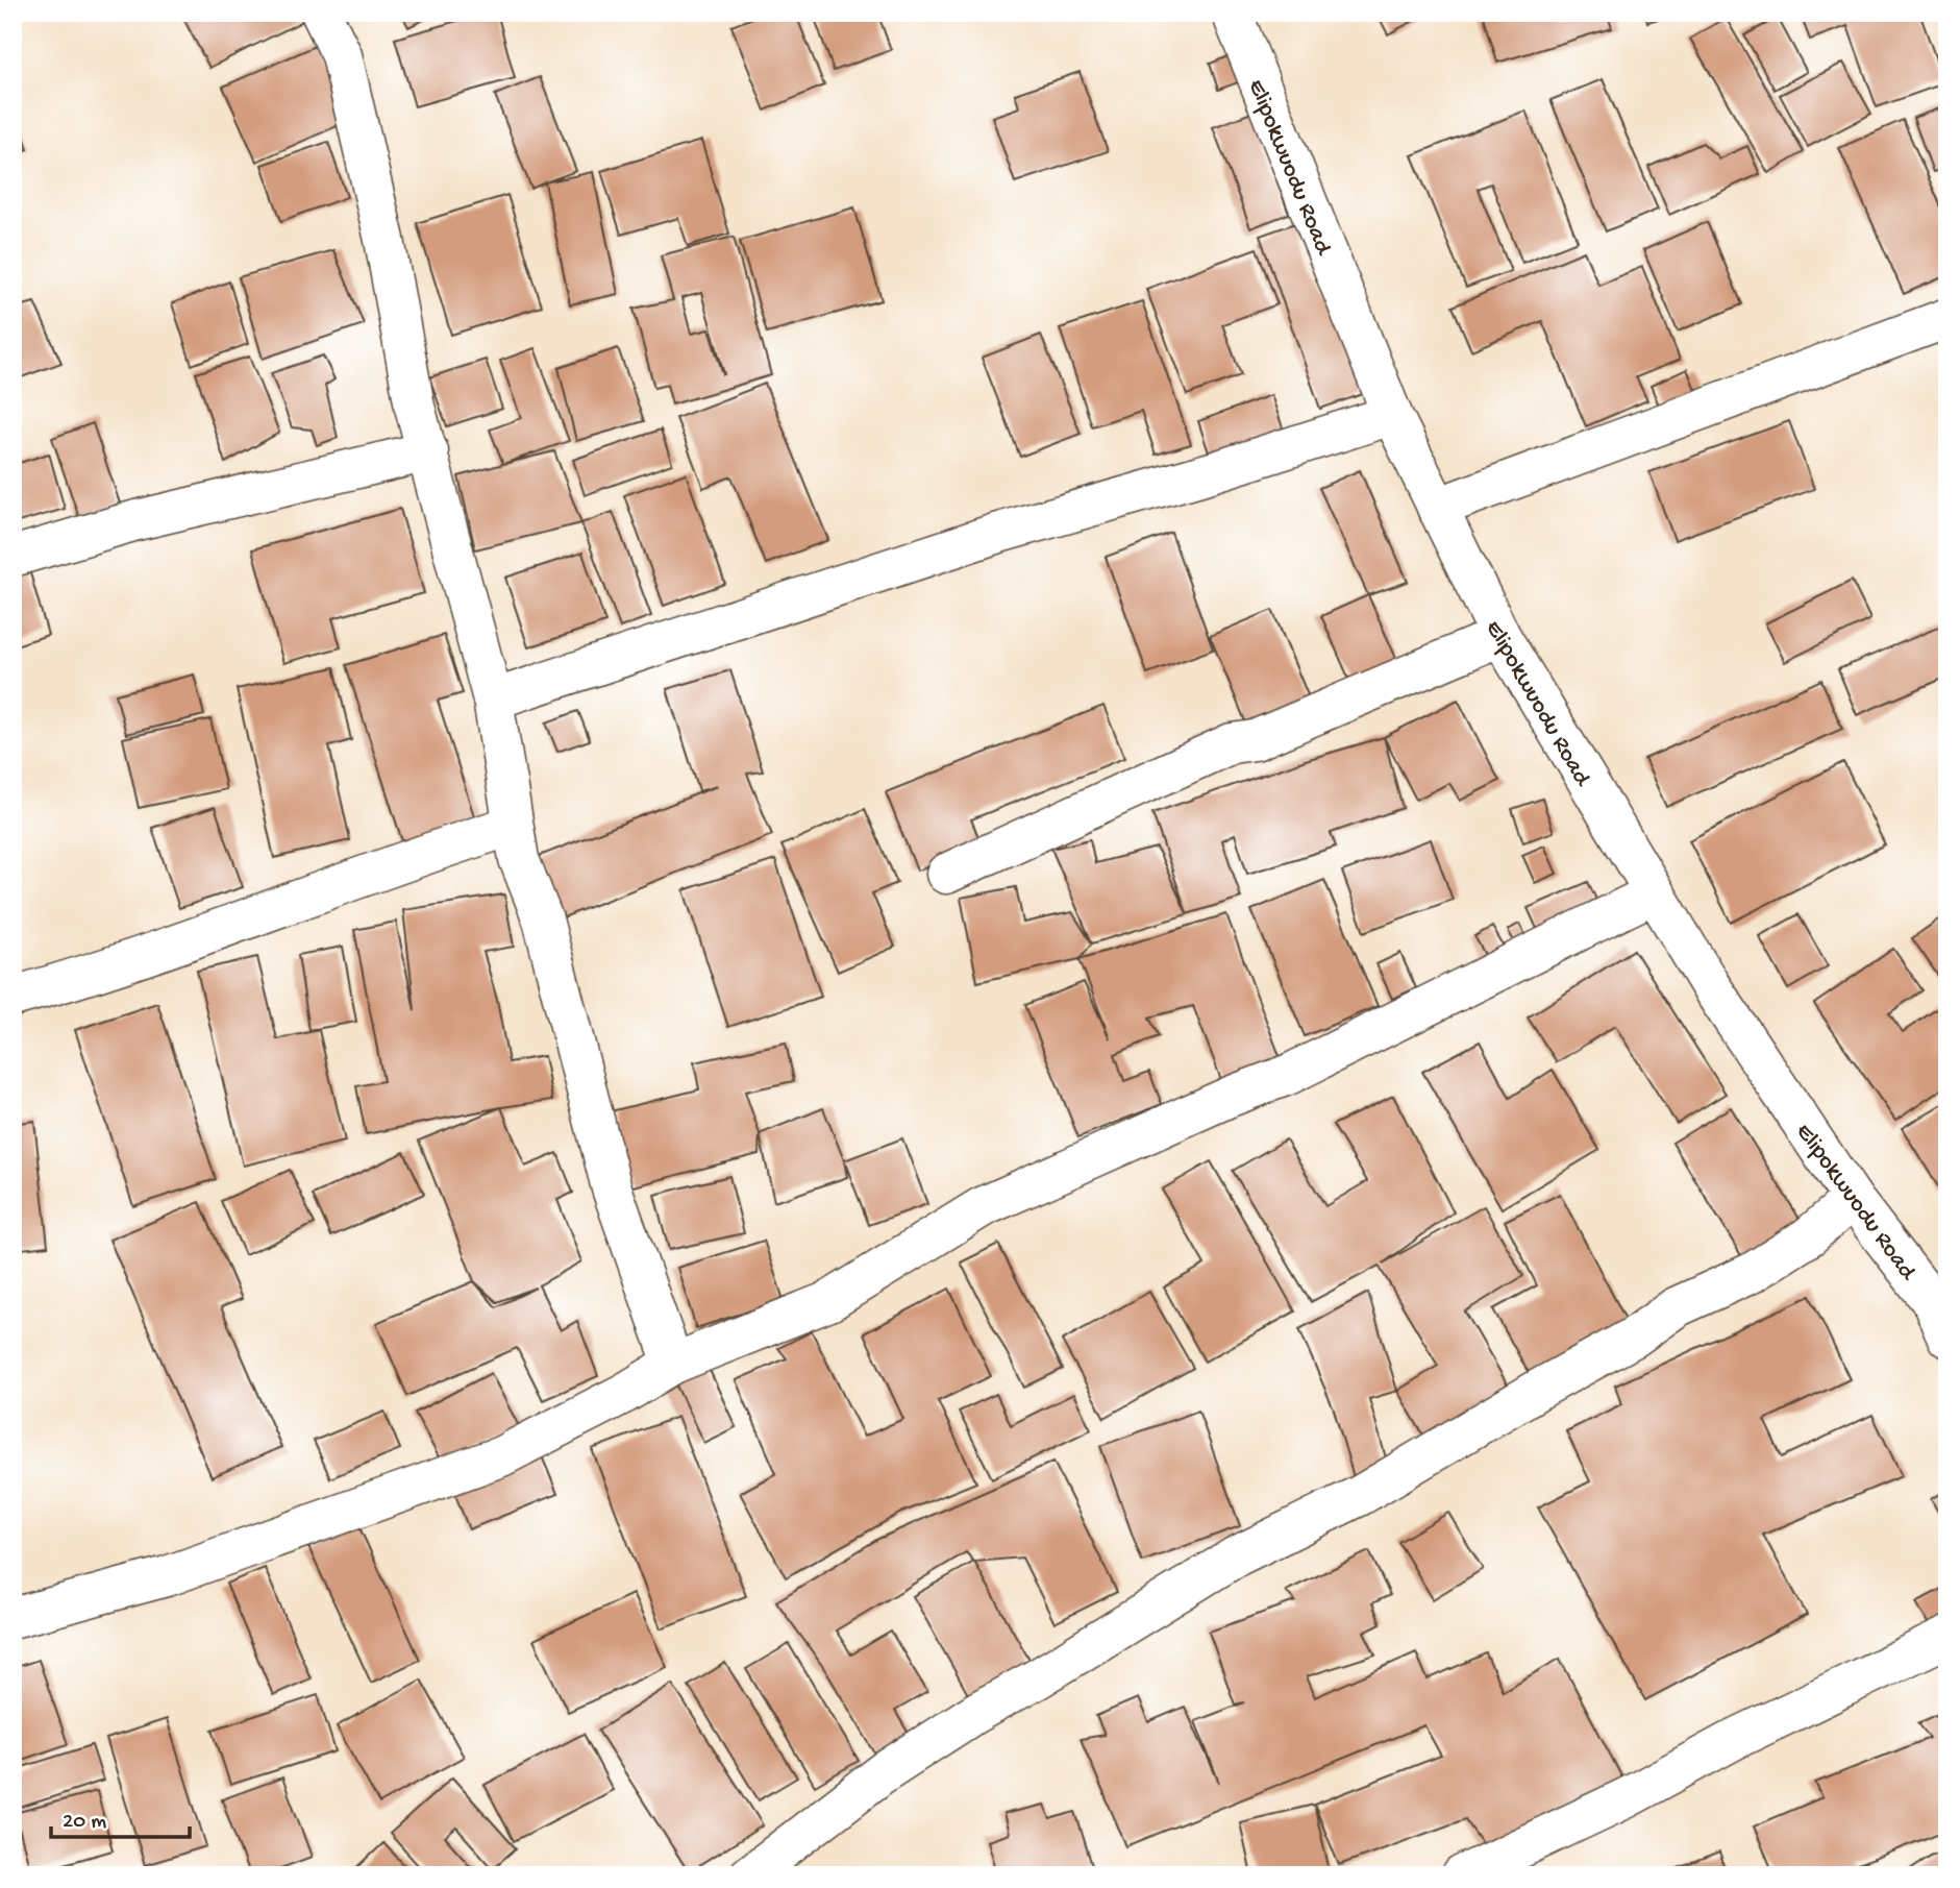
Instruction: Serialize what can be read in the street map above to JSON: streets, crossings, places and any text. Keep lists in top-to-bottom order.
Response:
{
  "streets": {
    "street": ["Elipokwuodu Road"]
  },
  "scale_bar": "20 m"
}
